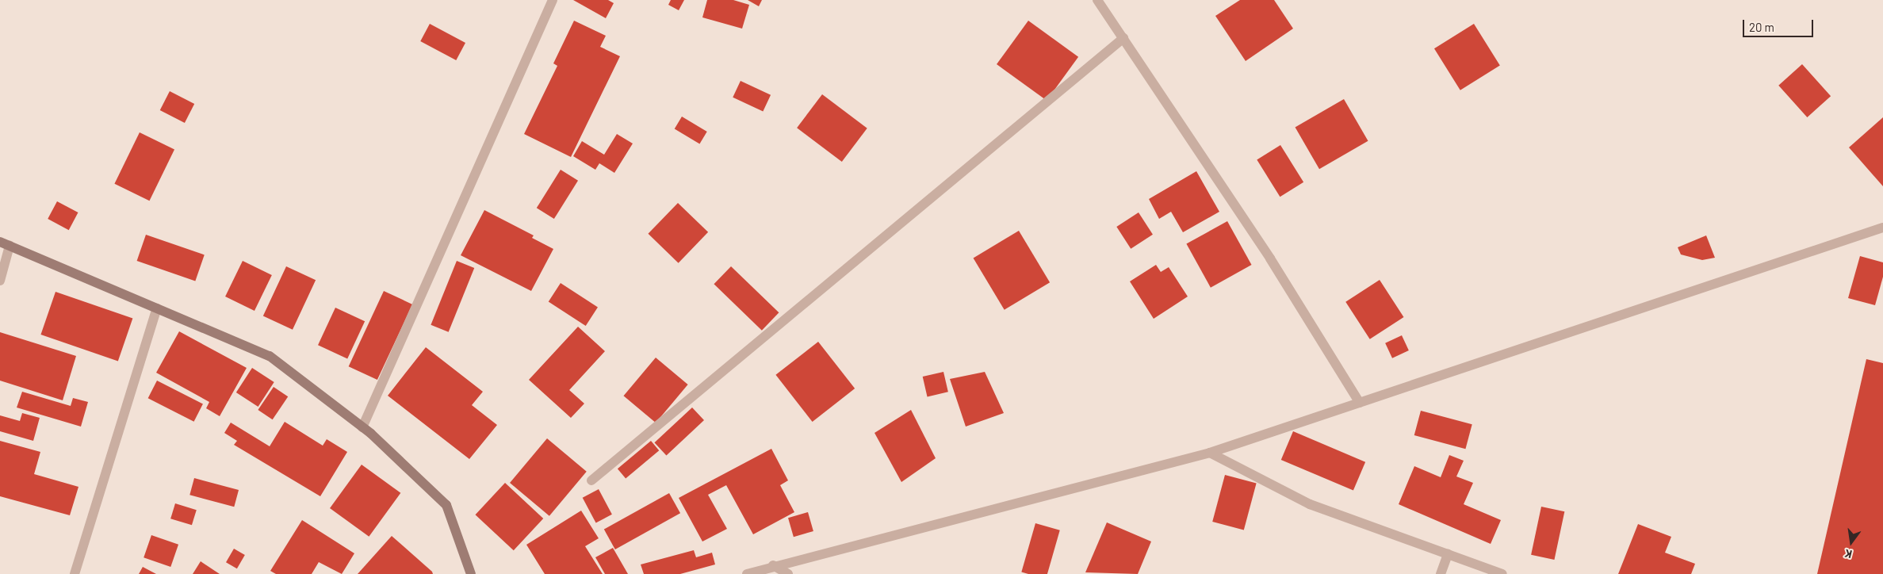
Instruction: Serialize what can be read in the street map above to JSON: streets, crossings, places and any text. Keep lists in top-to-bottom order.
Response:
{
  "scale_bar": "20 m",
  "north": "bottom"
}
